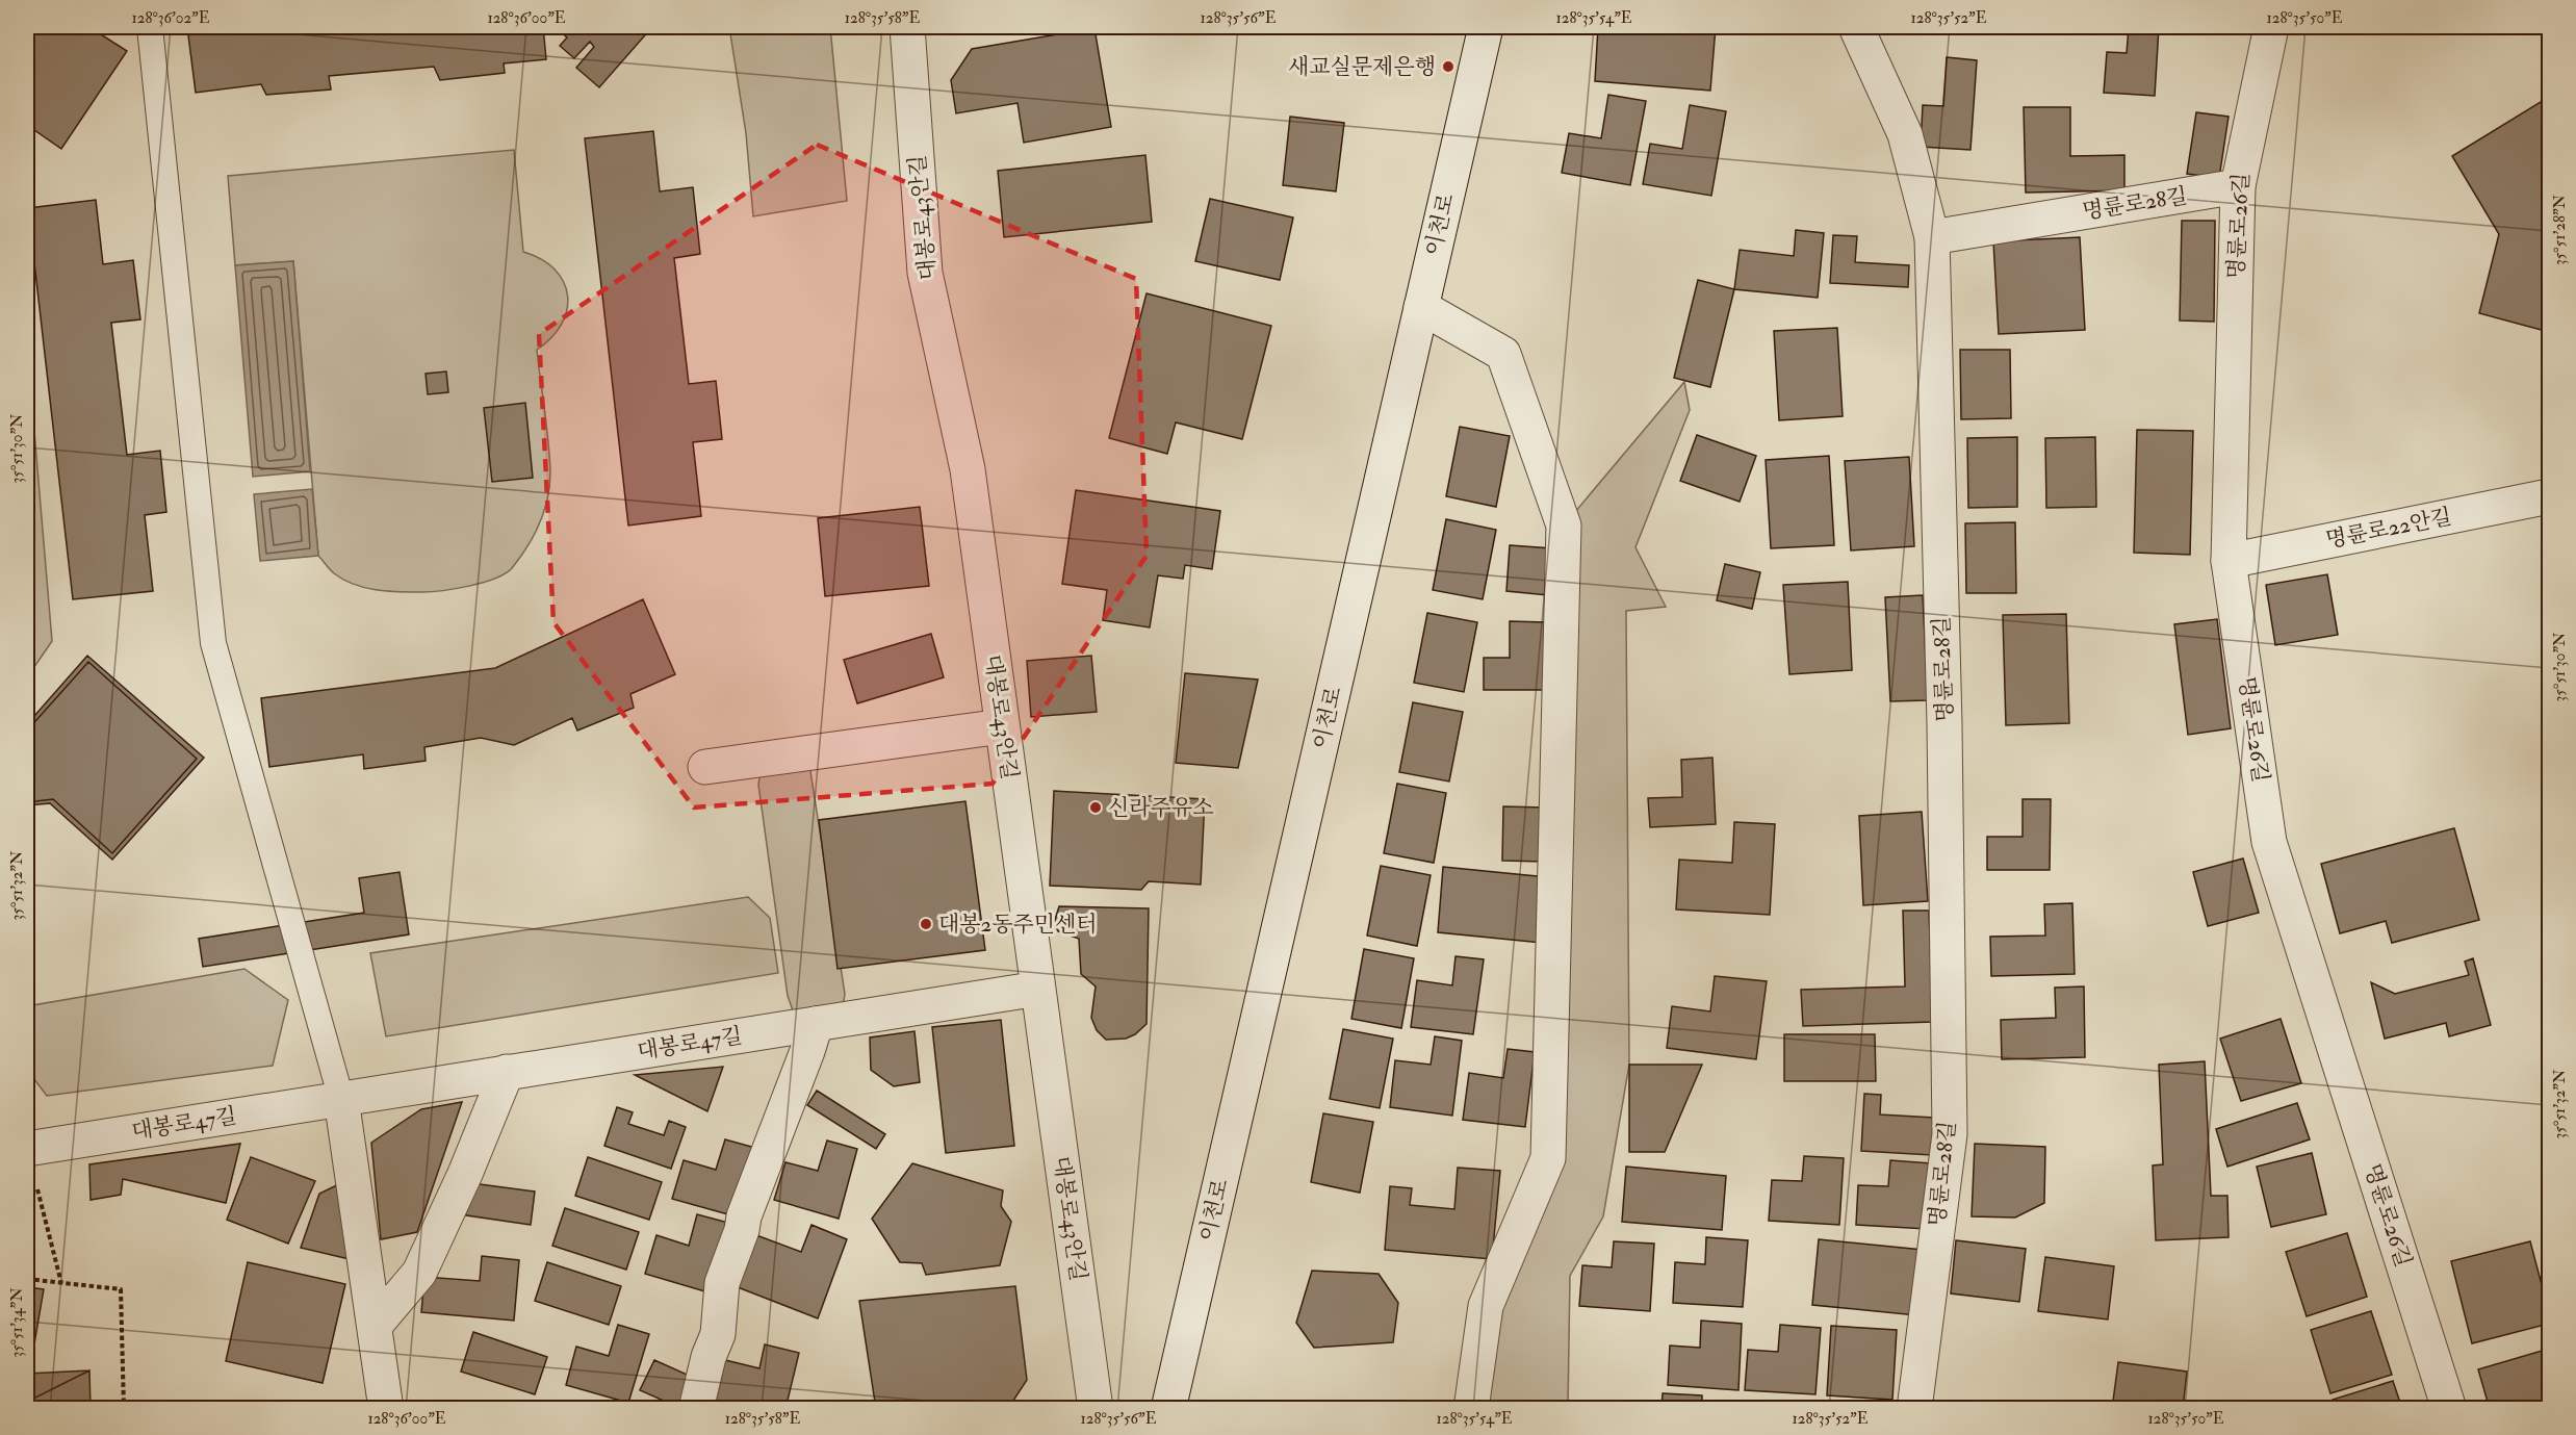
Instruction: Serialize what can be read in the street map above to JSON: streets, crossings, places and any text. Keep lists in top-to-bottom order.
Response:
{
  "streets": {
    "street": [
      "명륜로28길",
      "대봉로43안길",
      "이천로",
      "명륜로26길",
      "명륜로22안길",
      "대봉로47길"
    ]
  },
  "crossings": [
    ["명륜로28길", "명륜로26길"],
    ["대봉로43안길", "대봉로47길"],
    ["명륜로26길", "명륜로22안길"]
  ],
  "places": ["새교실문제은행", "신라주유소", "대봉2동주민센터"],
  "coordinates": [
    "128°36'02\"E",
    "128°36'00\"E",
    "128°35'58\"E",
    "128°35'56\"E",
    "128°35'54\"E",
    "128°35'52\"E",
    "128°35'50\"E",
    "35°51'28\"N",
    "35°51'30\"N",
    "35°51'32\"N",
    "35°51'34\"N"
  ]
}
